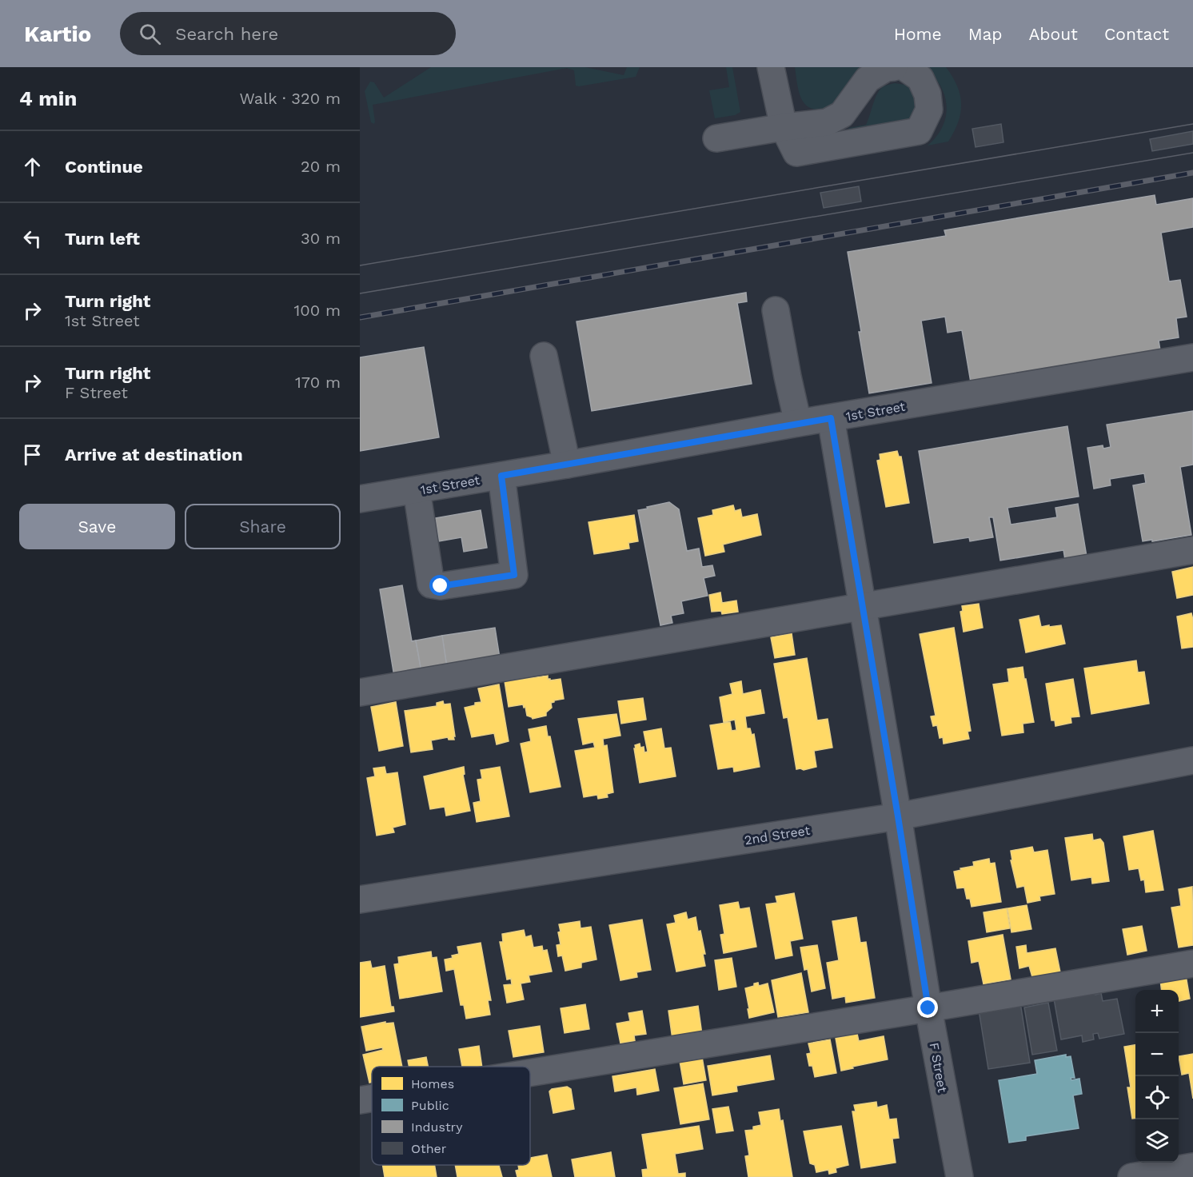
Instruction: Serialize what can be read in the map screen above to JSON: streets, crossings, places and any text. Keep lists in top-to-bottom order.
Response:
{
  "streets": {
    "street": ["1st Street", "2nd Street", "F Street"]
  },
  "crossings": [
    ["1st Street", "F Street"],
    ["2nd Street", "F Street"]
  ],
  "legend": [
    "Homes",
    "Public",
    "Industry",
    "Other"
  ],
  "page": {
    "header": "Kartio",
    "search": "Search here",
    "nav": [
      "Home",
      "Map",
      "About",
      "Contact"
    ],
    "heading": ["4 min", "Walk · 320 m"],
    "list": [
      ["Continue", "20 m"],
      ["Turn left", "30 m"],
      ["Turn right", "1st Street", "100 m"],
      ["Turn right", "F Street", "170 m"],
      "Arrive at destination"
    ],
    "buttons": ["Save", "Share"],
    "map_buttons": ["+", "−"]
  }
}
